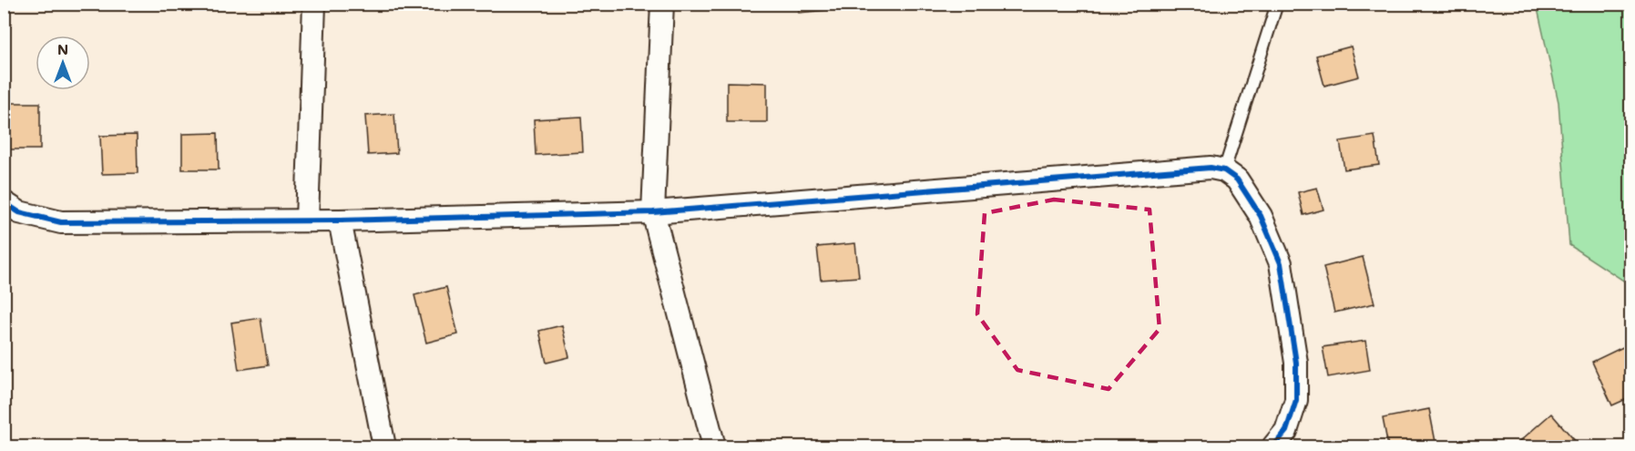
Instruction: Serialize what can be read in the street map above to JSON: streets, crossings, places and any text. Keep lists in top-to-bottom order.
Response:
{
  "north": "top"
}
